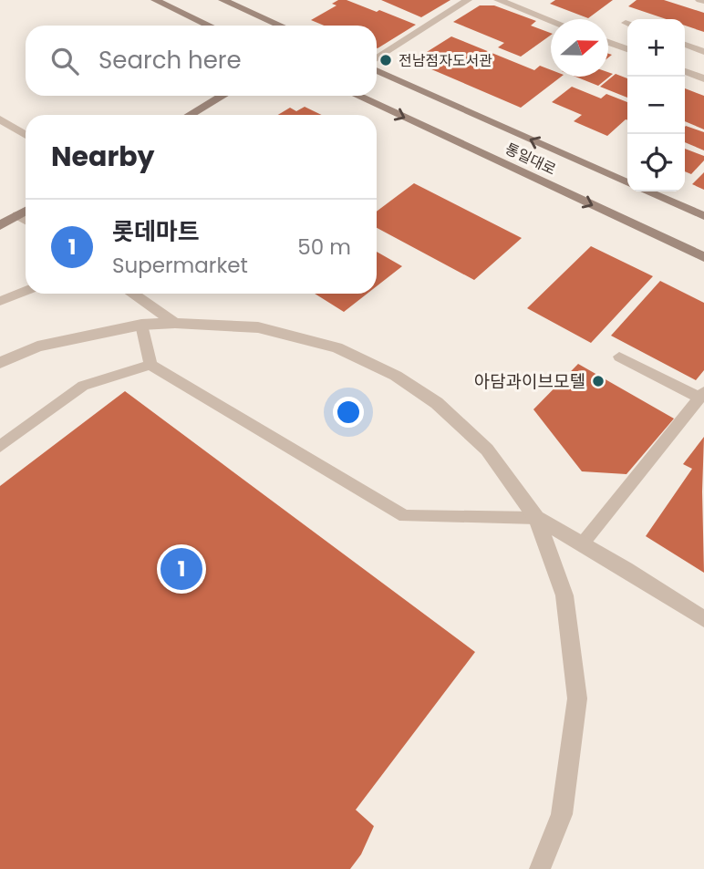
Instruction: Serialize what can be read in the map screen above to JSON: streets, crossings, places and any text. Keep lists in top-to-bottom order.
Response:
{
  "streets": {
    "street": ["통일대로"]
  },
  "places": ["전남점자도서관", "아담과이브모텔"],
  "north": "right",
  "page": {
    "map_buttons": ["+", "−"],
    "search": "Search here",
    "heading": "Nearby",
    "list": [
      {
        "mark": "1",
        "name": "롯데마트",
        "note": "Supermarket",
        "value": "50 m"
      }
    ],
    "pins": "1"
  }
}
